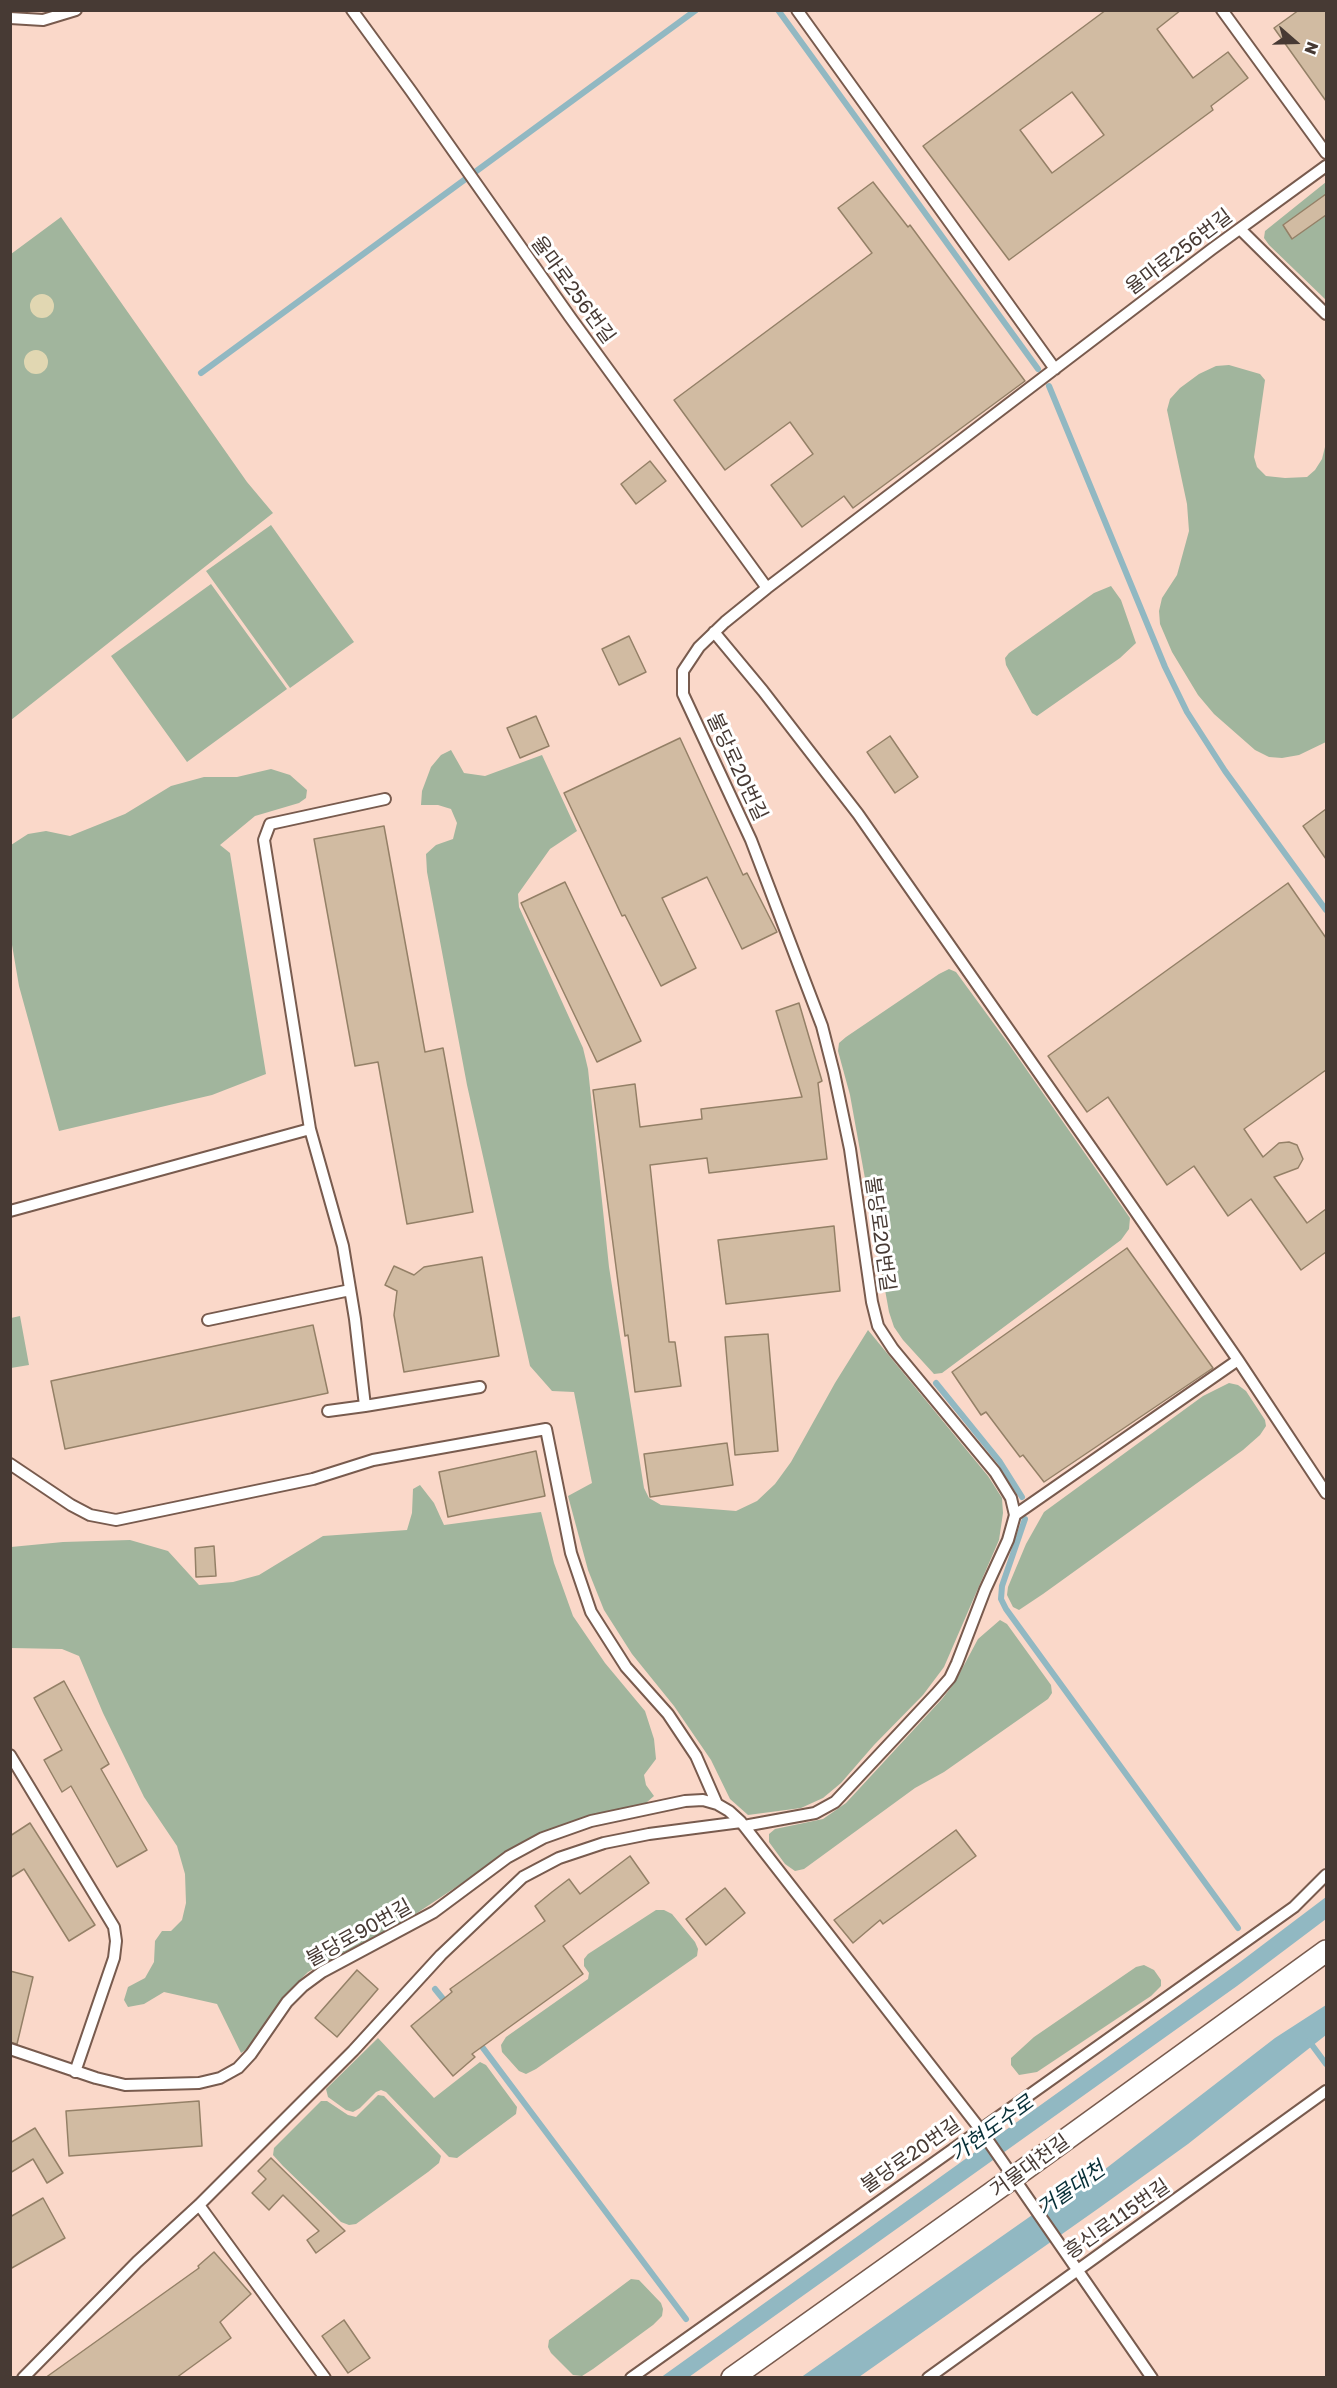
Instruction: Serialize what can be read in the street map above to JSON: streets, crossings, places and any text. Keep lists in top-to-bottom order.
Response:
{
  "streets": {
    "street": ["거물대천길"],
    "lane": [
      "율마로256번길",
      "불당로20번길",
      "불당로90번길",
      "흥신로115번길"
    ]
  },
  "crossings": [
    ["율마로256번길", "불당로20번길"]
  ],
  "water": ["가현도수로", "거물대천"],
  "north": "right"
}
